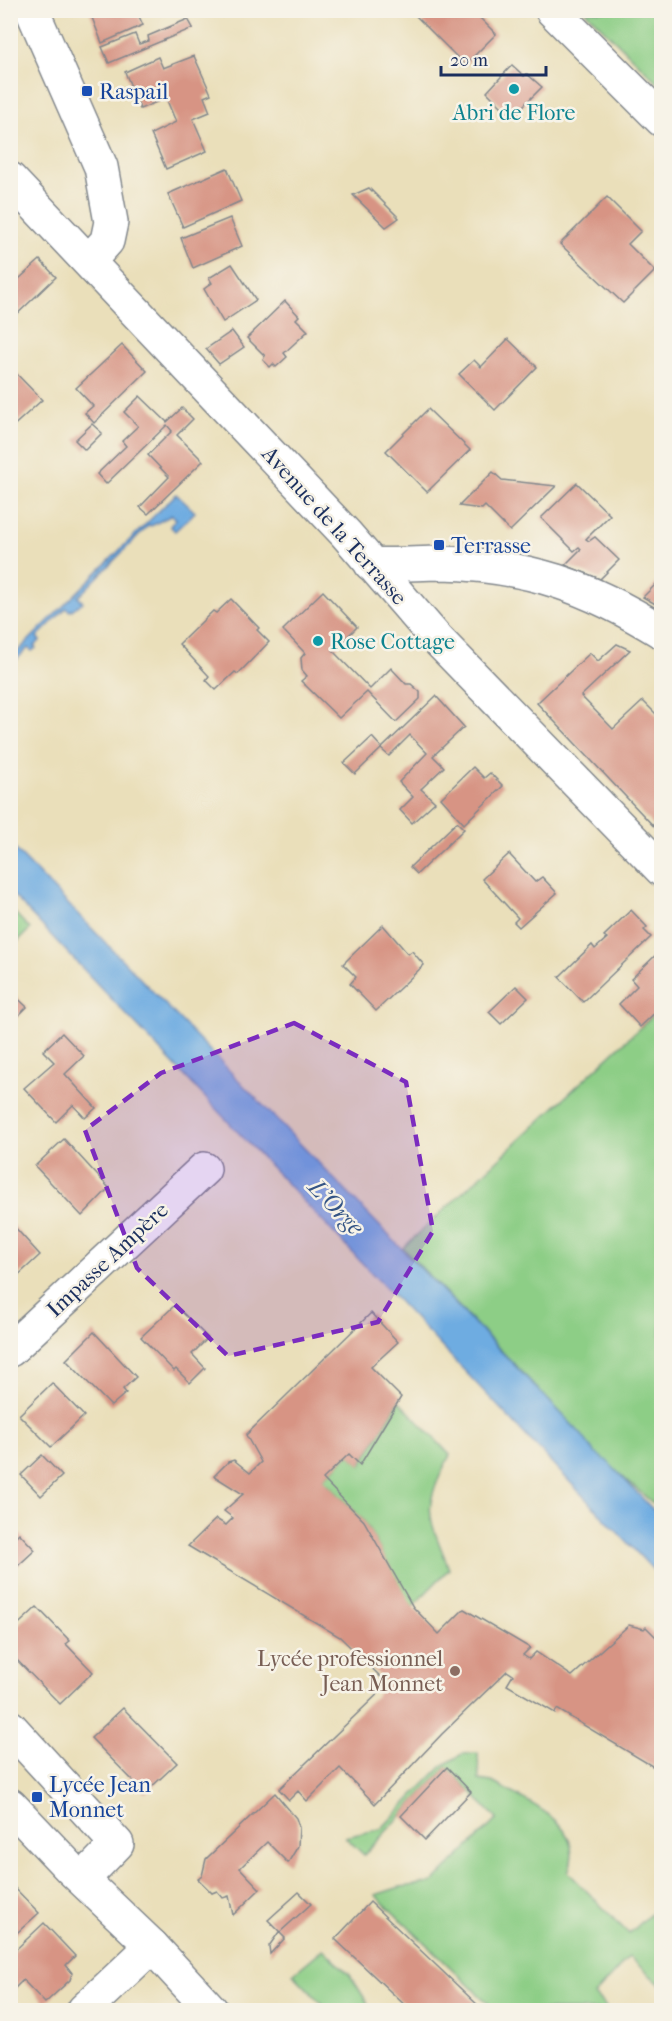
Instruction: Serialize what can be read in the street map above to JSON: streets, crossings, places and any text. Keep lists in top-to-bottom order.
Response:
{
  "streets": {
    "street": ["Avenue de la Terrasse", "Impasse Ampère"]
  },
  "water": ["L'Orge"],
  "places": {
    "other": ["Abri de Flore", "Rose Cottage", "Lycée professionnel Jean Monnet"],
    "transit": ["Raspail", "Terrasse", "Lycée Jean Monnet"]
  },
  "scale_bar": "20 m"
}
